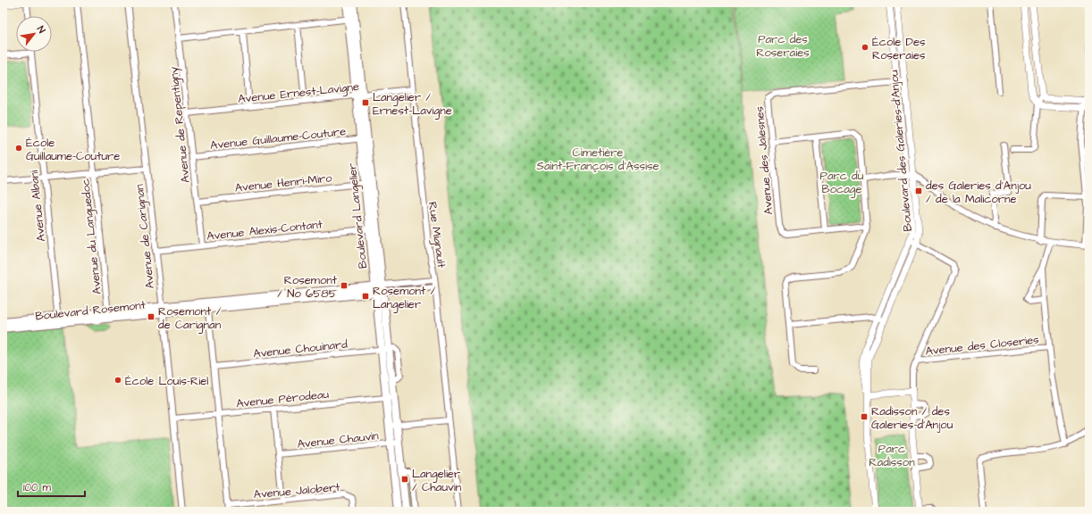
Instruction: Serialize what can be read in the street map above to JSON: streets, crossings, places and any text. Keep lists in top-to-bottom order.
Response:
{
  "streets": {
    "main road": ["Boulevard Langelier", "Boulevard Rosemont"],
    "street": [
      "Avenue Ernest-Lavigne",
      "Avenue de Repentigny",
      "Avenue Guillaume-Couture",
      "Boulevard des Galeries-d'Anjou",
      "Avenue des Jalesnes",
      "Avenue Henri-Miro",
      "Avenue Albani",
      "Avenue Alexis-Contant",
      "Rue Mignault",
      "Avenue du Languedoc",
      "Avenue de Carignan",
      "Avenue des Closeries",
      "Avenue Chouinard",
      "Avenue Pérodeau",
      "Avenue Chauvin",
      "Avenue Jalobert"
    ]
  },
  "crossings": [
    ["Avenue Ernest-Lavigne", "Avenue de Repentigny"],
    ["Avenue Ernest-Lavigne", "Boulevard Langelier"],
    ["Avenue Ernest-Lavigne", "Rue Mignault"],
    ["Avenue de Repentigny", "Avenue Guillaume-Couture"],
    ["Avenue de Repentigny", "Avenue Henri-Miro"],
    ["Avenue de Repentigny", "Avenue Alexis-Contant"],
    ["Avenue Guillaume-Couture", "Boulevard Langelier"],
    ["Boulevard des Galeries-d'Anjou", "Avenue des Jalesnes"],
    ["Avenue Henri-Miro", "Boulevard Langelier"],
    ["Avenue Albani", "Boulevard Rosemont"],
    ["Boulevard Langelier", "Avenue Alexis-Contant"],
    ["Boulevard Langelier", "Boulevard Rosemont"],
    ["Boulevard Langelier", "Avenue Chouinard"],
    ["Boulevard Langelier", "Avenue Pérodeau"],
    ["Boulevard Langelier", "Avenue Chauvin"],
    ["Avenue Alexis-Contant", "Avenue de Carignan"],
    ["Rue Mignault", "Boulevard Rosemont"],
    ["Avenue du Languedoc", "Boulevard Rosemont"],
    ["Avenue de Carignan", "Boulevard Rosemont"],
    ["Avenue de Carignan", "Avenue Pérodeau"]
  ],
  "parks": [
    "Parc des Roseraies",
    "Cimetière Saint-François d'Assise",
    "Parc du Bocage",
    "Parc Radisson"
  ],
  "places": {
    "other": ["École Des Roseraies", "École Guillaume-Couture", "École Louis-Riel"],
    "transit": [
      "Langelier / Ernest-Lavigne",
      "des Galeries d'Anjou / de la Malicorne",
      "Rosemont / No 6585",
      "Rosemont / Langelier",
      "Rosemont / de Carignan",
      "Radisson / des Galeries-d'Anjou",
      "Langelier / Chauvin"
    ]
  },
  "scale_bar": "100 m",
  "north": "top right"
}
